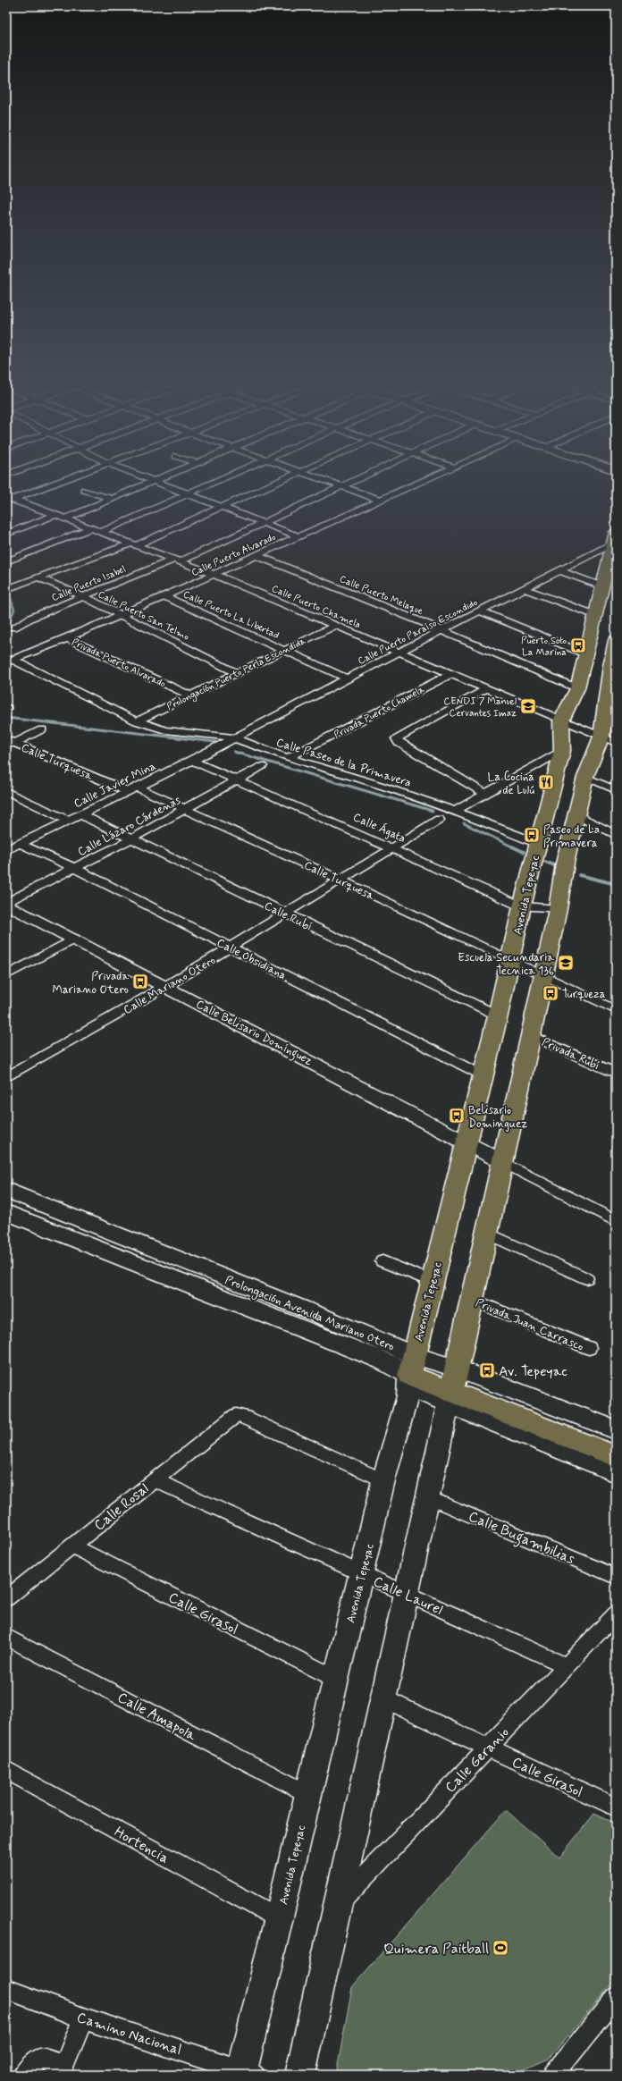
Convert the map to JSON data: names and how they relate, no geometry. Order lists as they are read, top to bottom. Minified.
{"streets":{"main road":["Avenida Tepeyac","Prolongación Avenida Mariano Otero"],"street":["Calle Puerto Alvarado","Calle Puerto Isabel","Calle Puerto Melaque","Calle Puerto Chamela","Calle Puerto La Libertad","Calle Puerto San Telmo","Calle Puerto Paraíso Escondido","Privada Puerto Alvarado","Prolongación Puerto Perla Escondida","Privada Puerto Chamela","Calle Turquesa","Calle Paseo de la Primavera","Calle Javier Mina","Calle Lázaro Cárdenas","Calle Ágata","Calle Rubí","Calle Obsidiana","Calle Mariano Otero","Calle Belisario Domínguez","Privada Rubí","Privada Juan Carrasco","Calle Rosal","Calle Bugambilias","Calle Laurel","Calle Girasol","Calle Amapola","Calle Geranio","Hortencia","Camino Nacional"]},"crossings":[["Calle Puerto Alvarado","Calle Puerto Melaque"],["Calle Puerto Alvarado","Calle Puerto Chamela"],["Calle Puerto Alvarado","Calle Puerto La Libertad"],["Calle Puerto Alvarado","Calle Puerto San Telmo"],["Calle Puerto Alvarado","Privada Puerto Alvarado"],["Calle Puerto Alvarado","Calle Paseo de la Primavera"],["Calle Puerto Isabel","Calle Puerto Chamela"],["Calle Puerto Isabel","Calle Puerto San Telmo"],["Calle Puerto Melaque","Calle Puerto Paraíso Escondido"],["Calle Puerto Melaque","Avenida Tepeyac"],["Calle Puerto Chamela","Calle Puerto Paraíso Escondido"],["Calle Puerto Chamela","Prolongación Puerto Perla Escondida"],["Calle Puerto Chamela","Privada Puerto Chamela"],["Calle Puerto Chamela","Avenida Tepeyac"],["Calle Puerto La Libertad","Calle Puerto Paraíso Escondido"],["Calle Puerto La Libertad","Prolongación Puerto Perla Escondida"],["Calle Puerto San Telmo","Prolongación Puerto Perla Escondida"],["Calle Puerto Paraíso Escondido","Calle Paseo de la Primavera"],["Calle Puerto Paraíso Escondido","Calle Javier Mina"],["Calle Puerto Paraíso Escondido","Avenida Tepeyac"],["Privada Puerto Alvarado","Prolongación Puerto Perla Escondida"],["Prolongación Puerto Perla Escondida","Calle Paseo de la Primavera"],["Privada Puerto Chamela","Calle Paseo de la Primavera"],["Calle Turquesa","Calle Javier Mina"],["Calle Turquesa","Calle Lázaro Cárdenas"],["Calle Turquesa","Avenida Tepeyac"],["Calle Turquesa","Calle Mariano Otero"],["Calle Paseo de la Primavera","Calle Javier Mina"],["Calle Paseo de la Primavera","Avenida Tepeyac"],["Calle Javier Mina","Calle Ágata"],["Calle Javier Mina","Calle Rubí"],["Calle Javier Mina","Calle Obsidiana"],["Calle Lázaro Cárdenas","Calle Ágata"],["Calle Lázaro Cárdenas","Calle Rubí"],["Calle Lázaro Cárdenas","Calle Obsidiana"],["Calle Lázaro Cárdenas","Calle Belisario Domínguez"],["Calle Ágata","Avenida Tepeyac"],["Calle Ágata","Calle Mariano Otero"],["Avenida Tepeyac","Calle Rubí"],["Avenida Tepeyac","Calle Obsidiana"],["Avenida Tepeyac","Calle Belisario Domínguez"],["Avenida Tepeyac","Prolongación Avenida Mariano Otero"],["Avenida Tepeyac","Calle Rosal"],["Avenida Tepeyac","Calle Laurel"],["Avenida Tepeyac","Calle Girasol"],["Avenida Tepeyac","Calle Amapola"],["Avenida Tepeyac","Hortencia"],["Avenida Tepeyac","Camino Nacional"],["Calle Rubí","Calle Mariano Otero"],["Calle Obsidiana","Calle Mariano Otero"],["Calle Mariano Otero","Calle Belisario Domínguez"],["Calle Rosal","Calle Laurel"],["Calle Rosal","Calle Girasol"],["Calle Laurel","Calle Geranio"],["Calle Girasol","Calle Geranio"]],"places":{"bus stop":["Puerto Soto La Marina","Paseo de La Primavera","Privada Mariano Otero","Turqueza","Belisario Dominguez","Av. Tepeyac"],"school or university":["CENDI 7 Manuel Cervantes Imaz","Escuela Secundaria Tecnica 136"],"restaurant":["La Cocina de Lulú"],"sports":["Quimera Paitball"]}}
